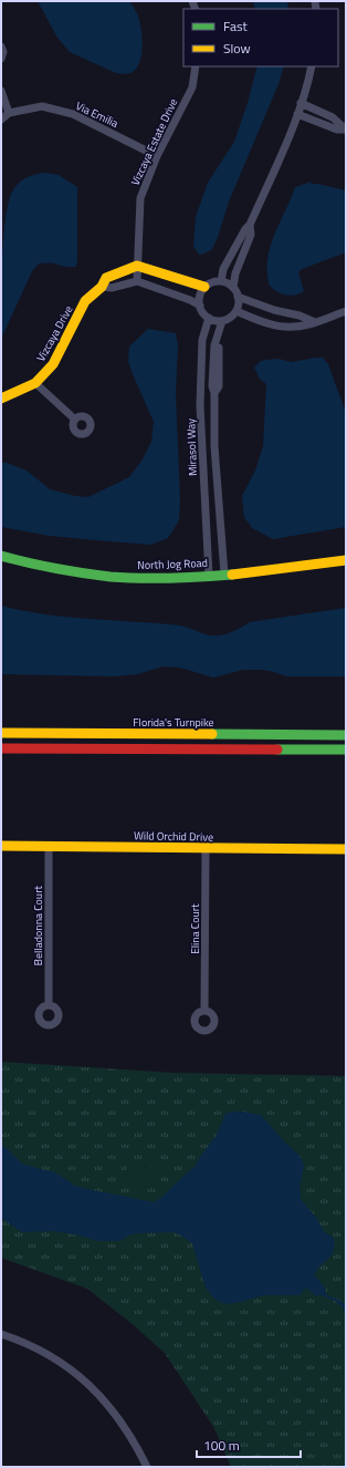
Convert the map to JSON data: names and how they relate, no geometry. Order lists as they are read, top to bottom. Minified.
{"streets":{"main road":["Vizcaya Drive","North Jog Road","Florida's Turnpike","Wild Orchid Drive"],"street":["Via Emilia","Vizcaya Estate Drive","Mirasol Way","Belladonna Court","Elina Court"]},"crossings":[["Via Emilia","Vizcaya Estate Drive"],["Vizcaya Estate Drive","Vizcaya Drive"],["Mirasol Way","North Jog Road"],["Wild Orchid Drive","Belladonna Court"],["Wild Orchid Drive","Elina Court"]],"legend":["Fast","Slow"],"scale_bar":"100 m"}
